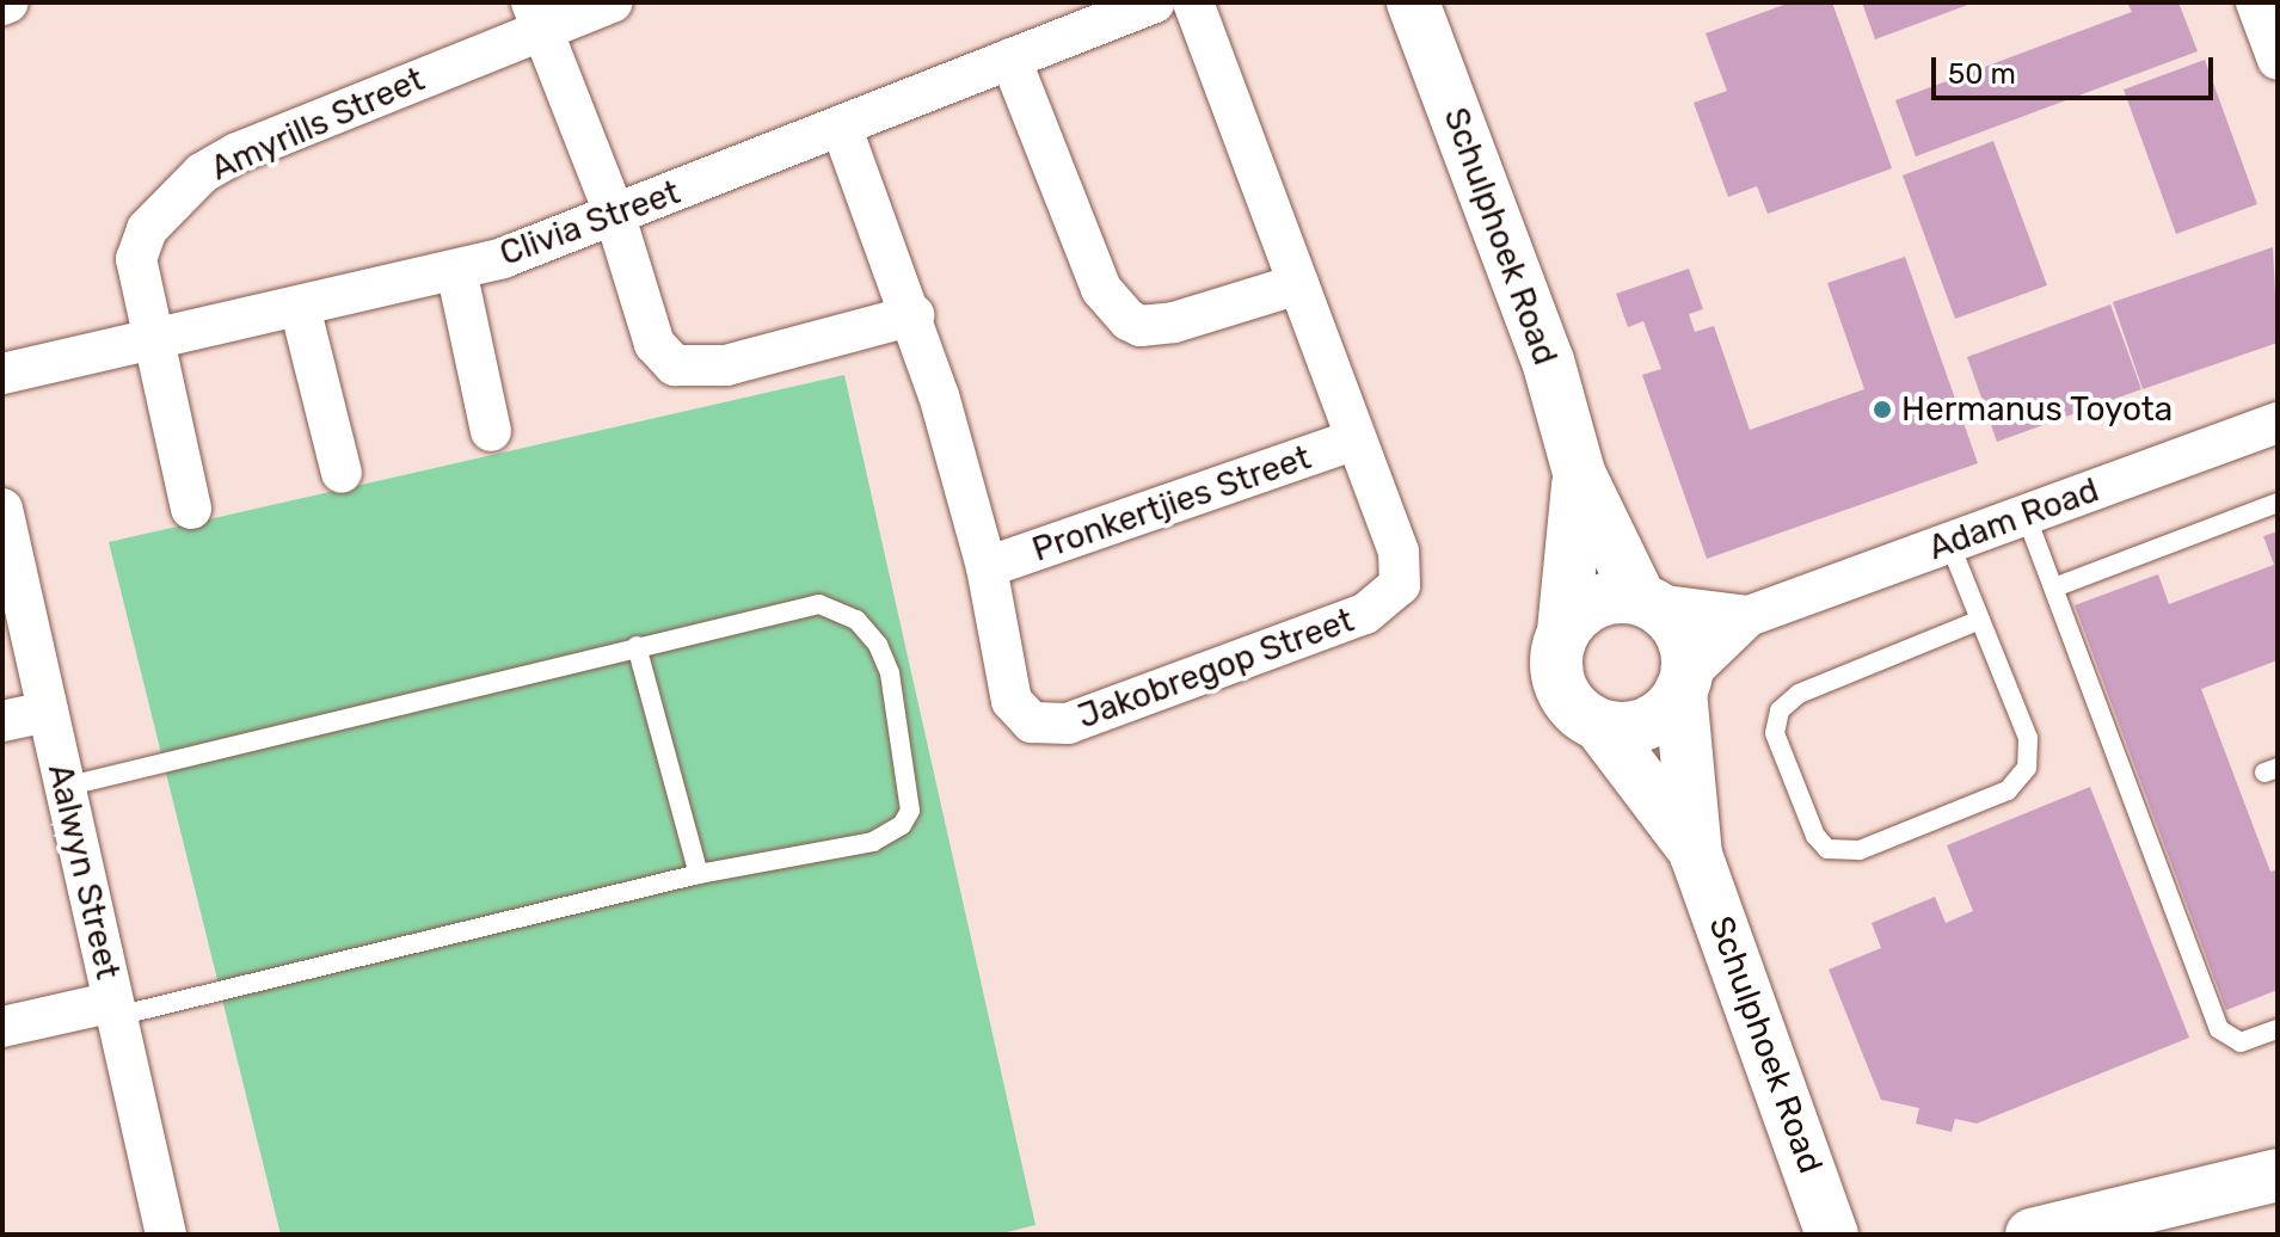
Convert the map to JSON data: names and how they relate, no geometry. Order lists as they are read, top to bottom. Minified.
{"streets":{"street":["Amyrills Street","Clivia Street","Schulphoek Road","Pronkertjies Street","Adam Road","Jakobregop Street","Aalwyn Street"]},"crossings":[["Amyrills Street","Clivia Street"],["Clivia Street","Jakobregop Street"],["Schulphoek Road","Adam Road"],["Pronkertjies Street","Jakobregop Street"]],"places":["Hermanus Toyota"],"scale_bar":"50 m"}
